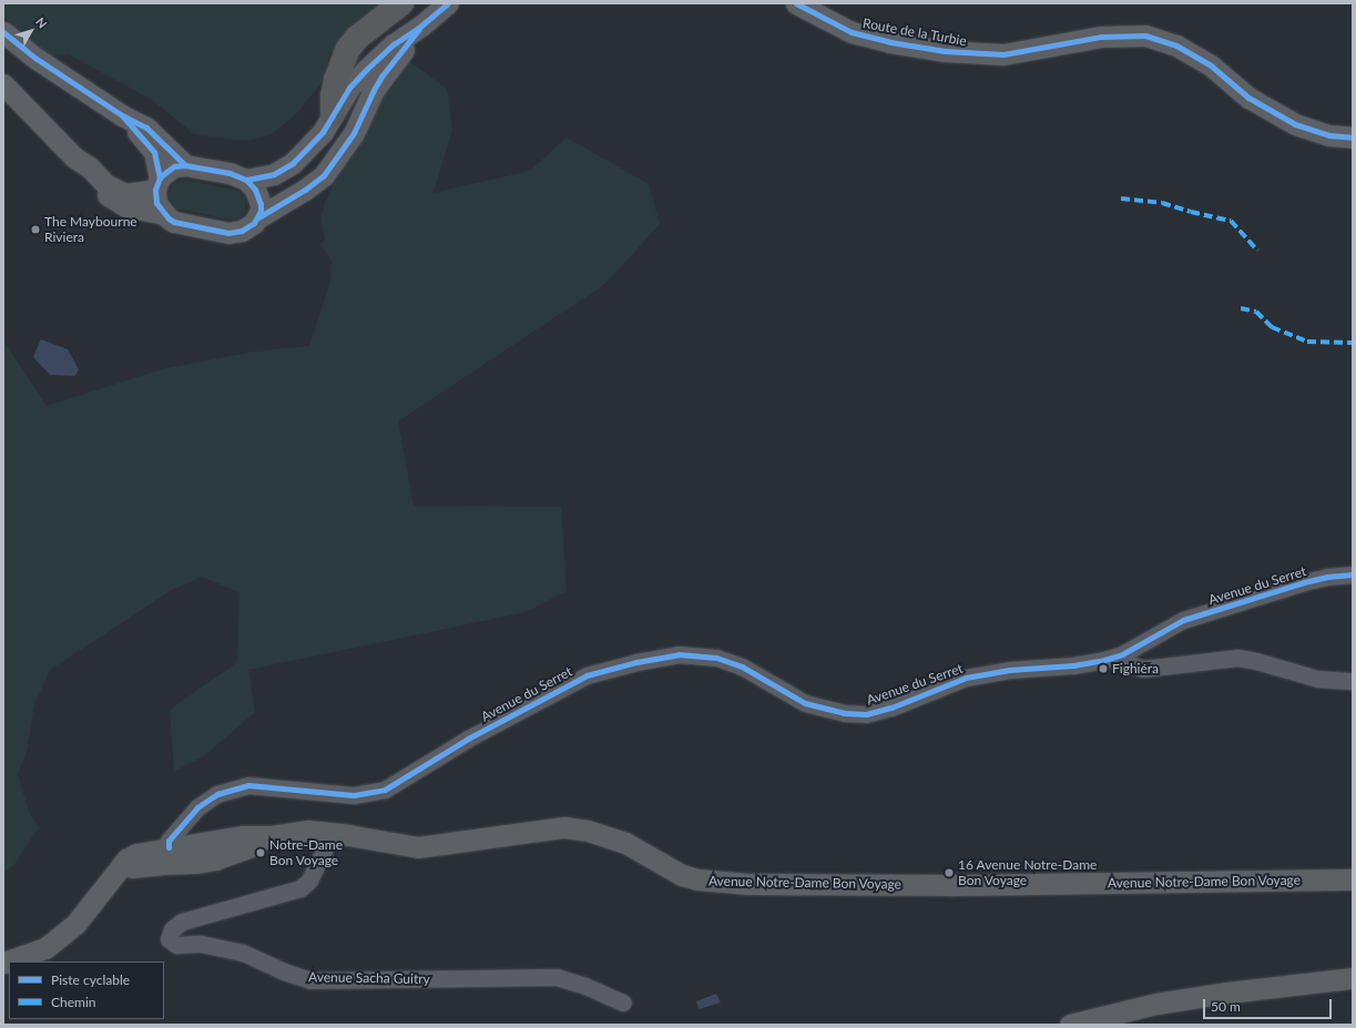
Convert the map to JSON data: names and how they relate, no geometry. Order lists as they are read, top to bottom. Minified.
{"streets":{"main road":["Route de la Turbie","Avenue Notre-Dame Bon Voyage"],"street":["Avenue du Serret","Avenue Sacha Guitry"]},"crossings":[["Avenue du Serret","Avenue Notre-Dame Bon Voyage"],["Avenue Notre-Dame Bon Voyage","Avenue Sacha Guitry"]],"places":["The Maybourne Riviera","Fighiéra","Notre-Dame Bon Voyage","16 Avenue Notre-Dame Bon Voyage"],"legend":["Piste cyclable","Chemin"],"scale_bar":"50 m","north":"top right"}
